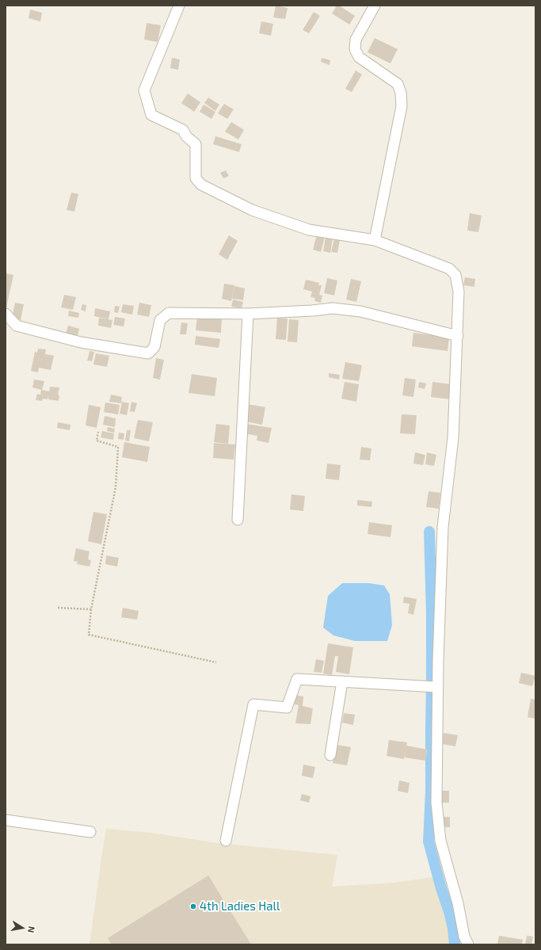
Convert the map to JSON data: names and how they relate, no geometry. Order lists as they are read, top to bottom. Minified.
{"places":["4th Ladies Hall"],"north":"right"}
